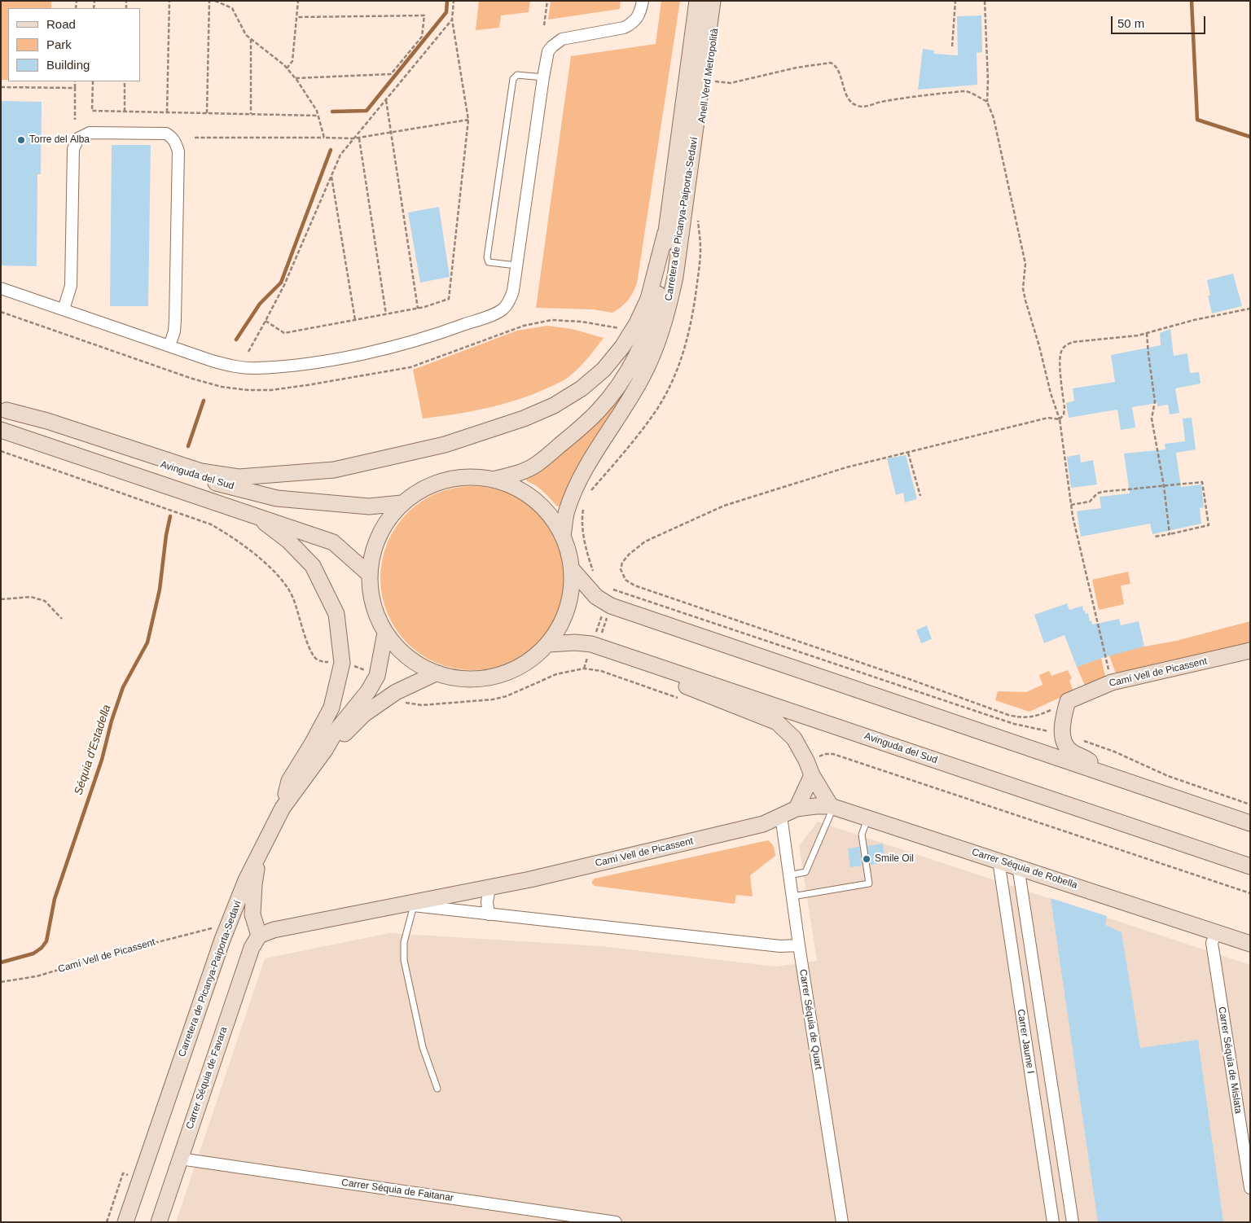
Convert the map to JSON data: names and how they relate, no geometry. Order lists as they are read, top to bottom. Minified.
{"streets":{"main road":["Carretera de Picanya-Paiporta-Sedaví","Avinguda del Sud","Camí Vell de Picassent","Carrer Séquia de Robella","Carrer Séquia de Favara"],"street":["Carrer Séquia de Quart","Carrer Jaume I","Carrer Séquia de Mislata","Carrer Séquia de Faitanar"],"path":["Anell Verd Metropolità"]},"crossings":[["Anell Verd Metropolità","Carretera de Picanya-Paiporta-Sedaví"],["Camí Vell de Picassent","Carrer Séquia de Robella"],["Camí Vell de Picassent","Carrer Séquia de Quart"],["Camí Vell de Picassent","Carrer Séquia de Favara"],["Carrer Séquia de Robella","Carrer Jaume I"],["Carrer Séquia de Robella","Carrer Séquia de Mislata"],["Carrer Séquia de Favara","Carrer Séquia de Faitanar"]],"water":["Séquia d'Estadella"],"places":["Torre del Alba","Smile Oil"],"legend":["Road","Park","Building"],"scale_bar":"50 m"}
